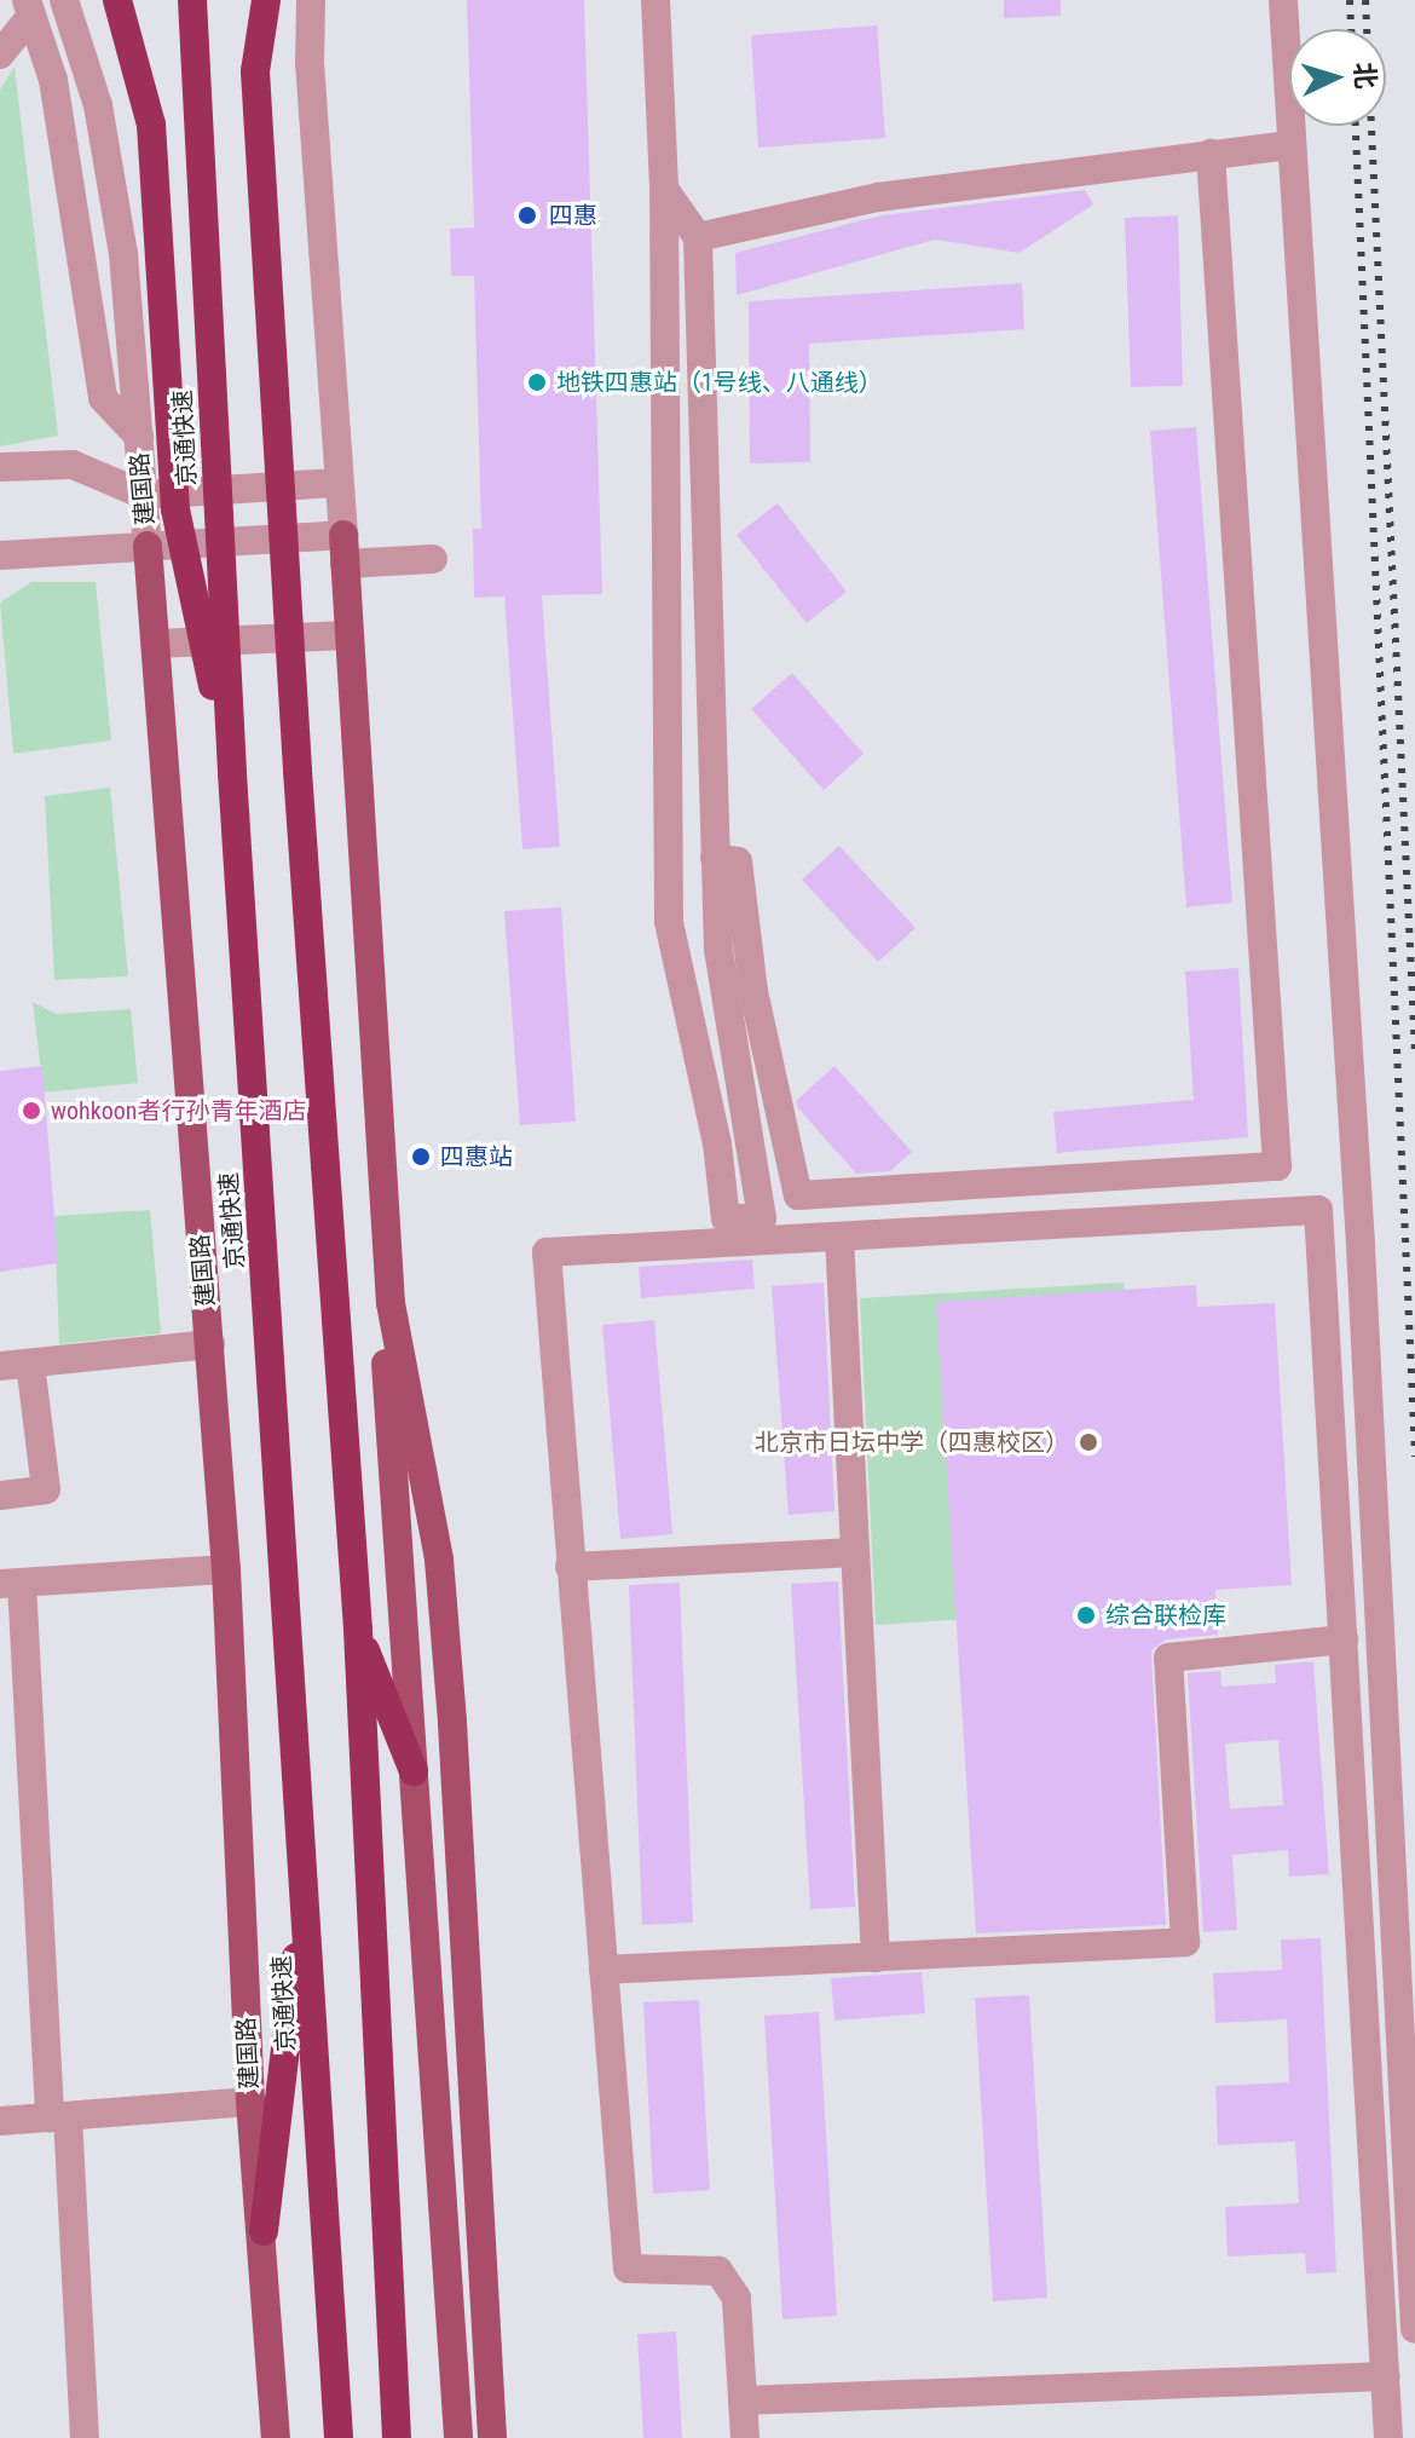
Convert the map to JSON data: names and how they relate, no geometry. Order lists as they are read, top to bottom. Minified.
{"streets":{"highway":["京通快速"],"main road":["建国路"]},"places":["四惠","地铁四惠站（1号线、八通线）","wohkoon者行孙青年酒店","四惠站","北京市日坛中学（四惠校区）","综合联检库"],"north":"right"}
